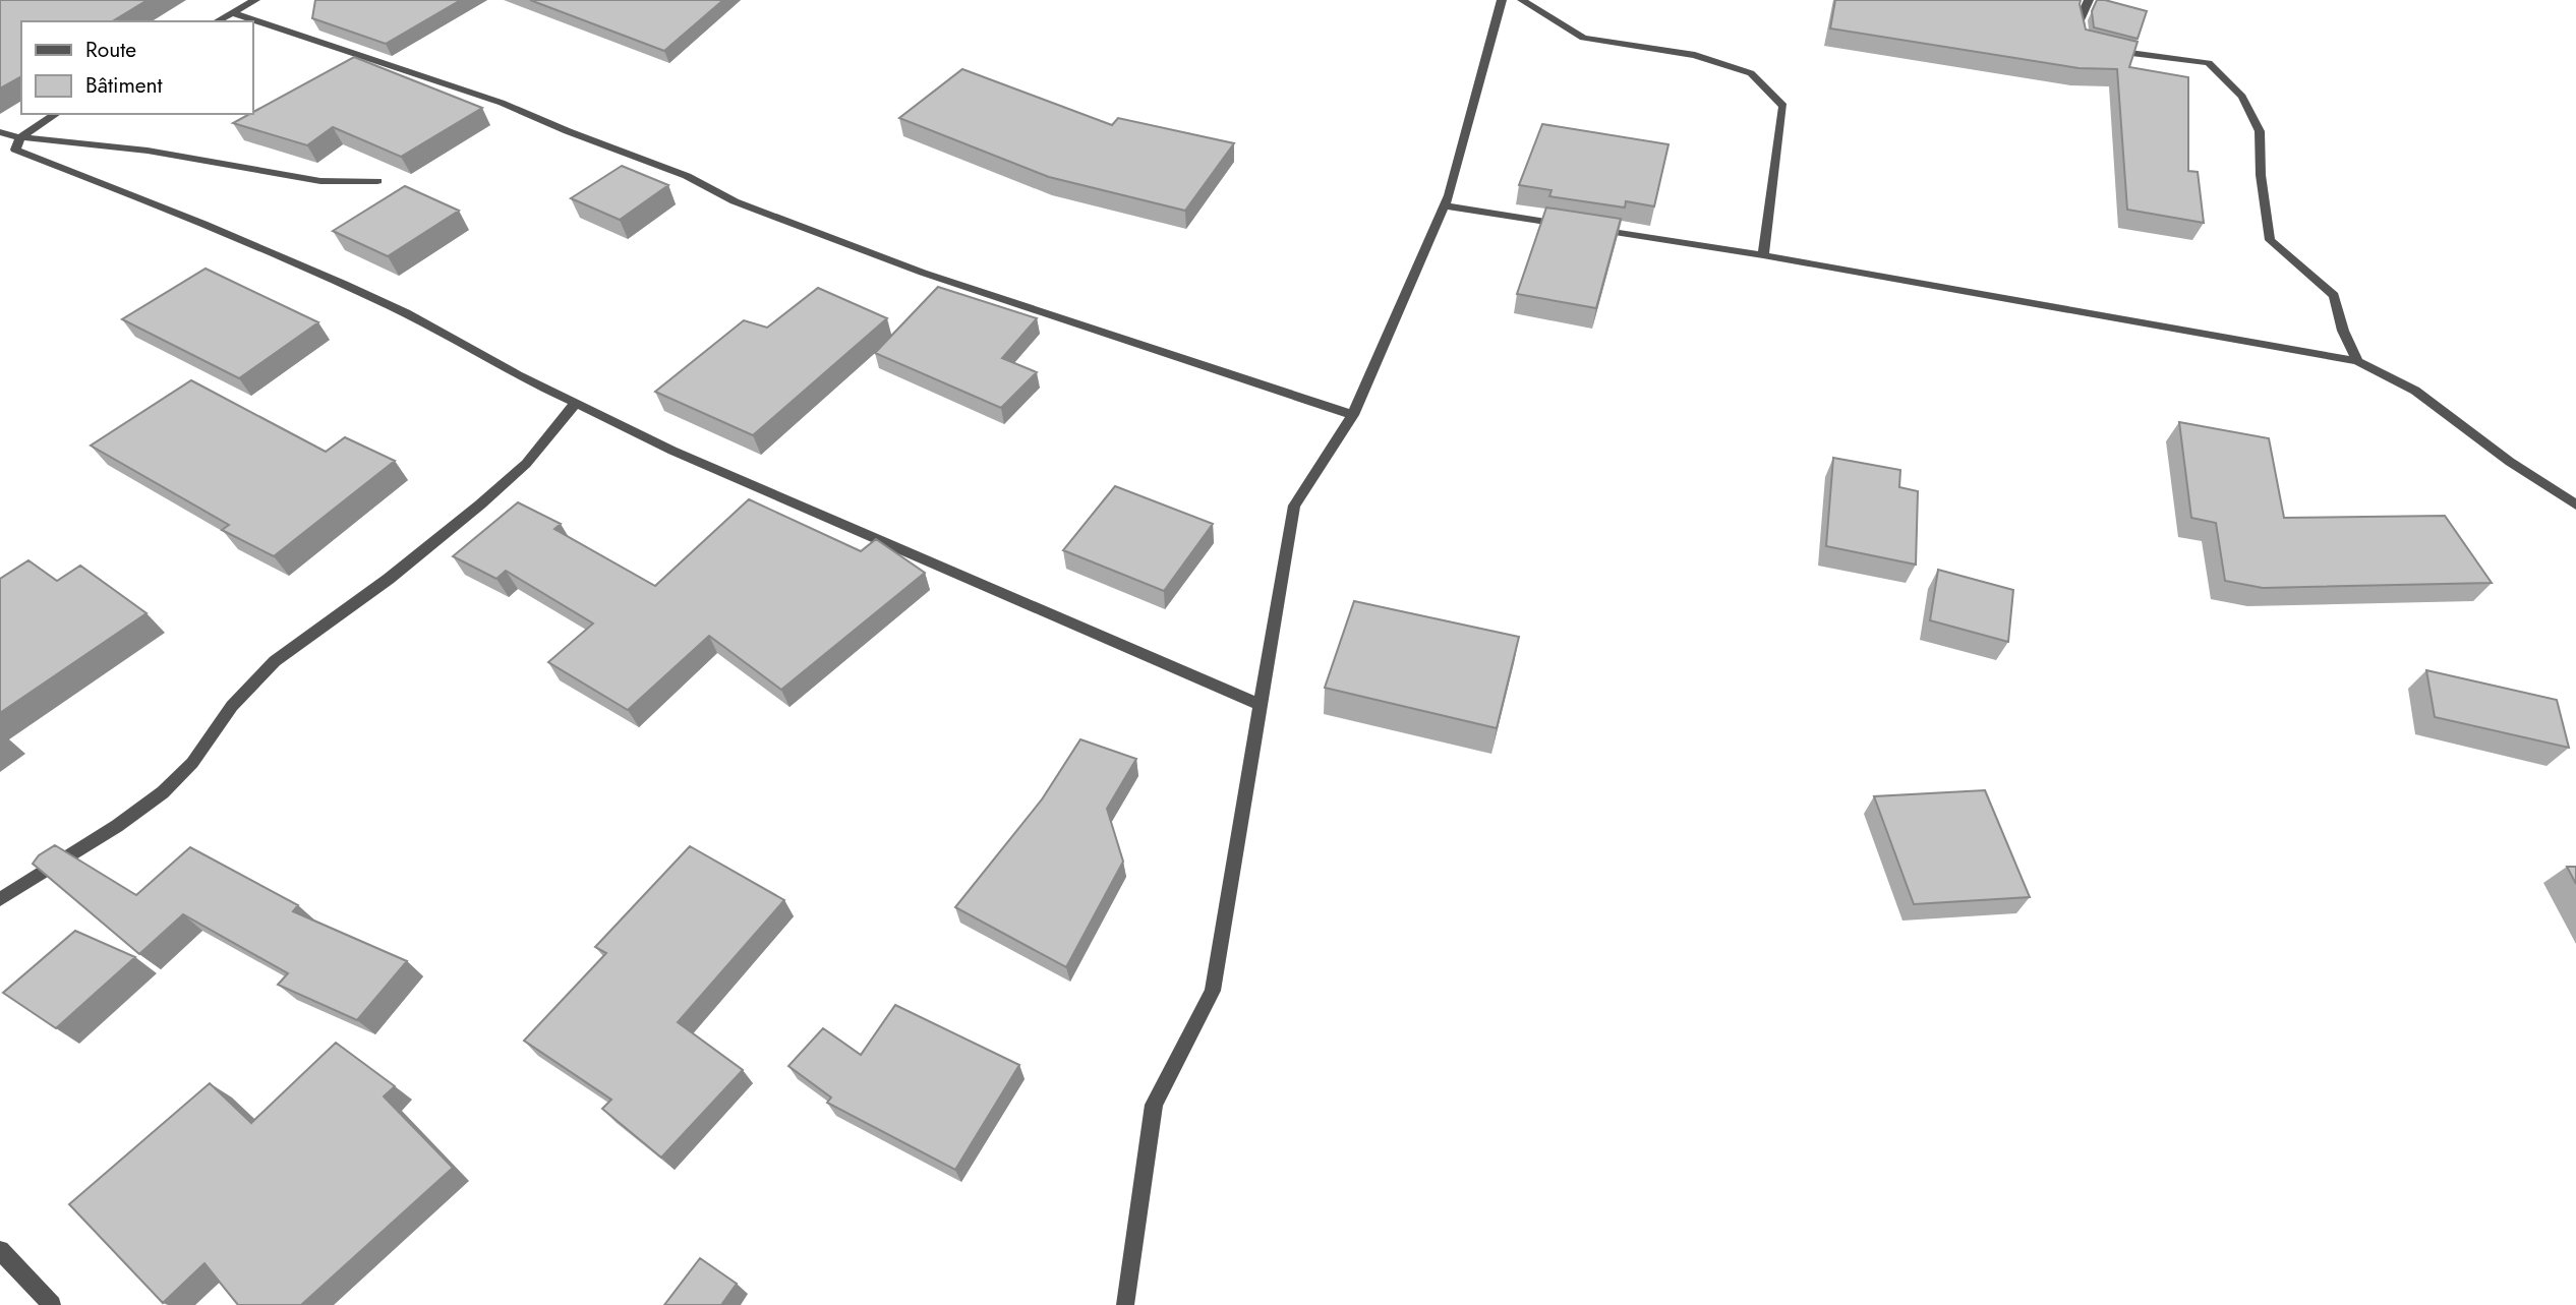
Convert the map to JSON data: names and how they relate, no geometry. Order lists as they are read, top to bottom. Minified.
{"legend":["Route","Bâtiment"]}
